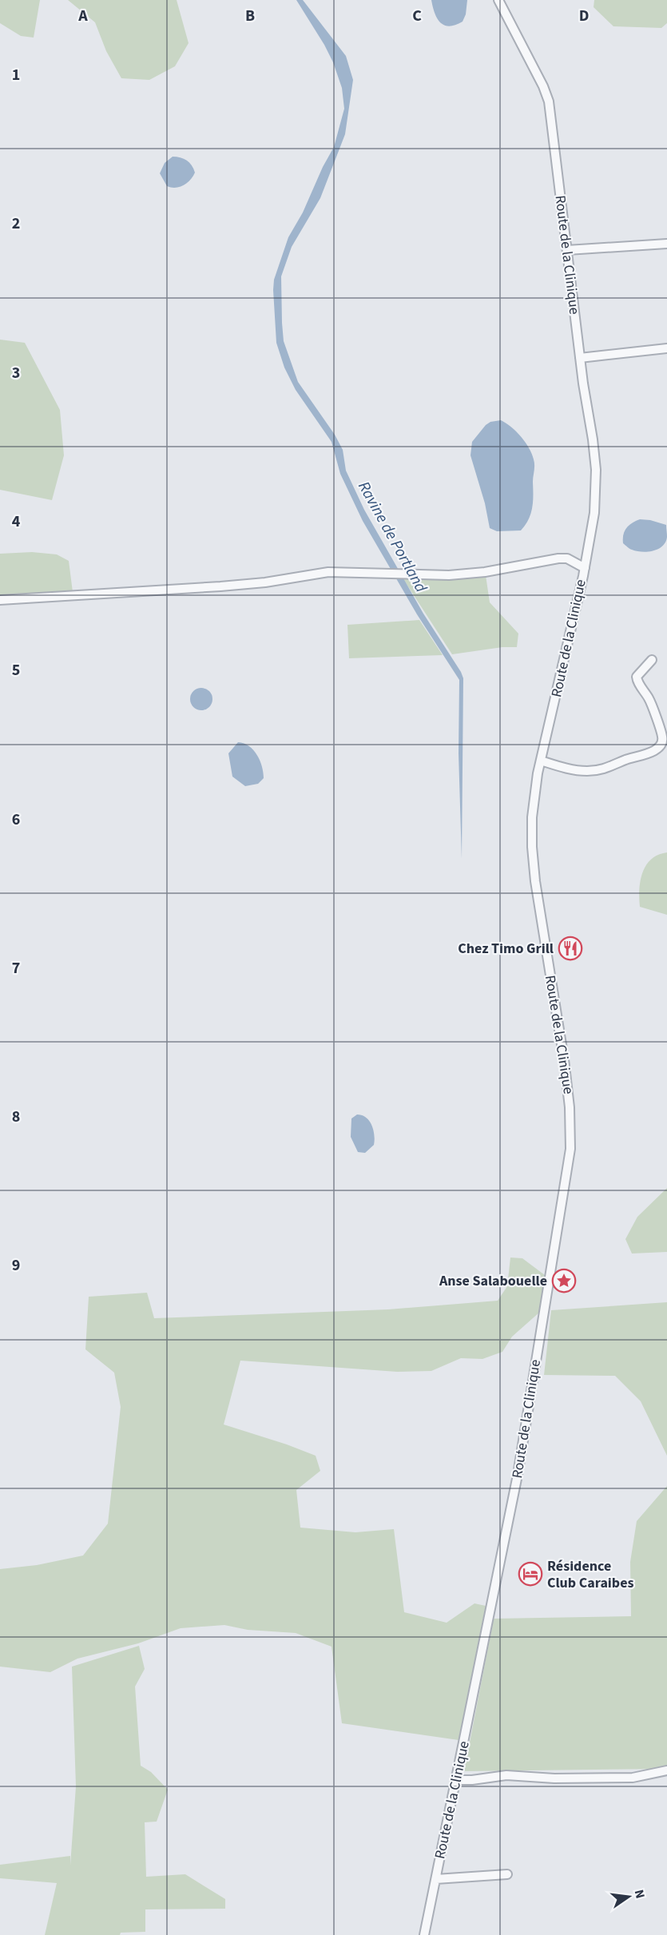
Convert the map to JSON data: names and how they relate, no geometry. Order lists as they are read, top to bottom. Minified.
{"streets":{"street":["Route de la Clinique"]},"water":["Ravine de Portland"],"places":{"restaurant":["Chez Timo Grill"],"place":["Anse Salabouelle"],"hotel":["Résidence Club Caraibes"]},"north":"right","grid":{"columns":["A","B","C","D"],"rows":["1","2","3","4","5","6","7","8","9"]}}
